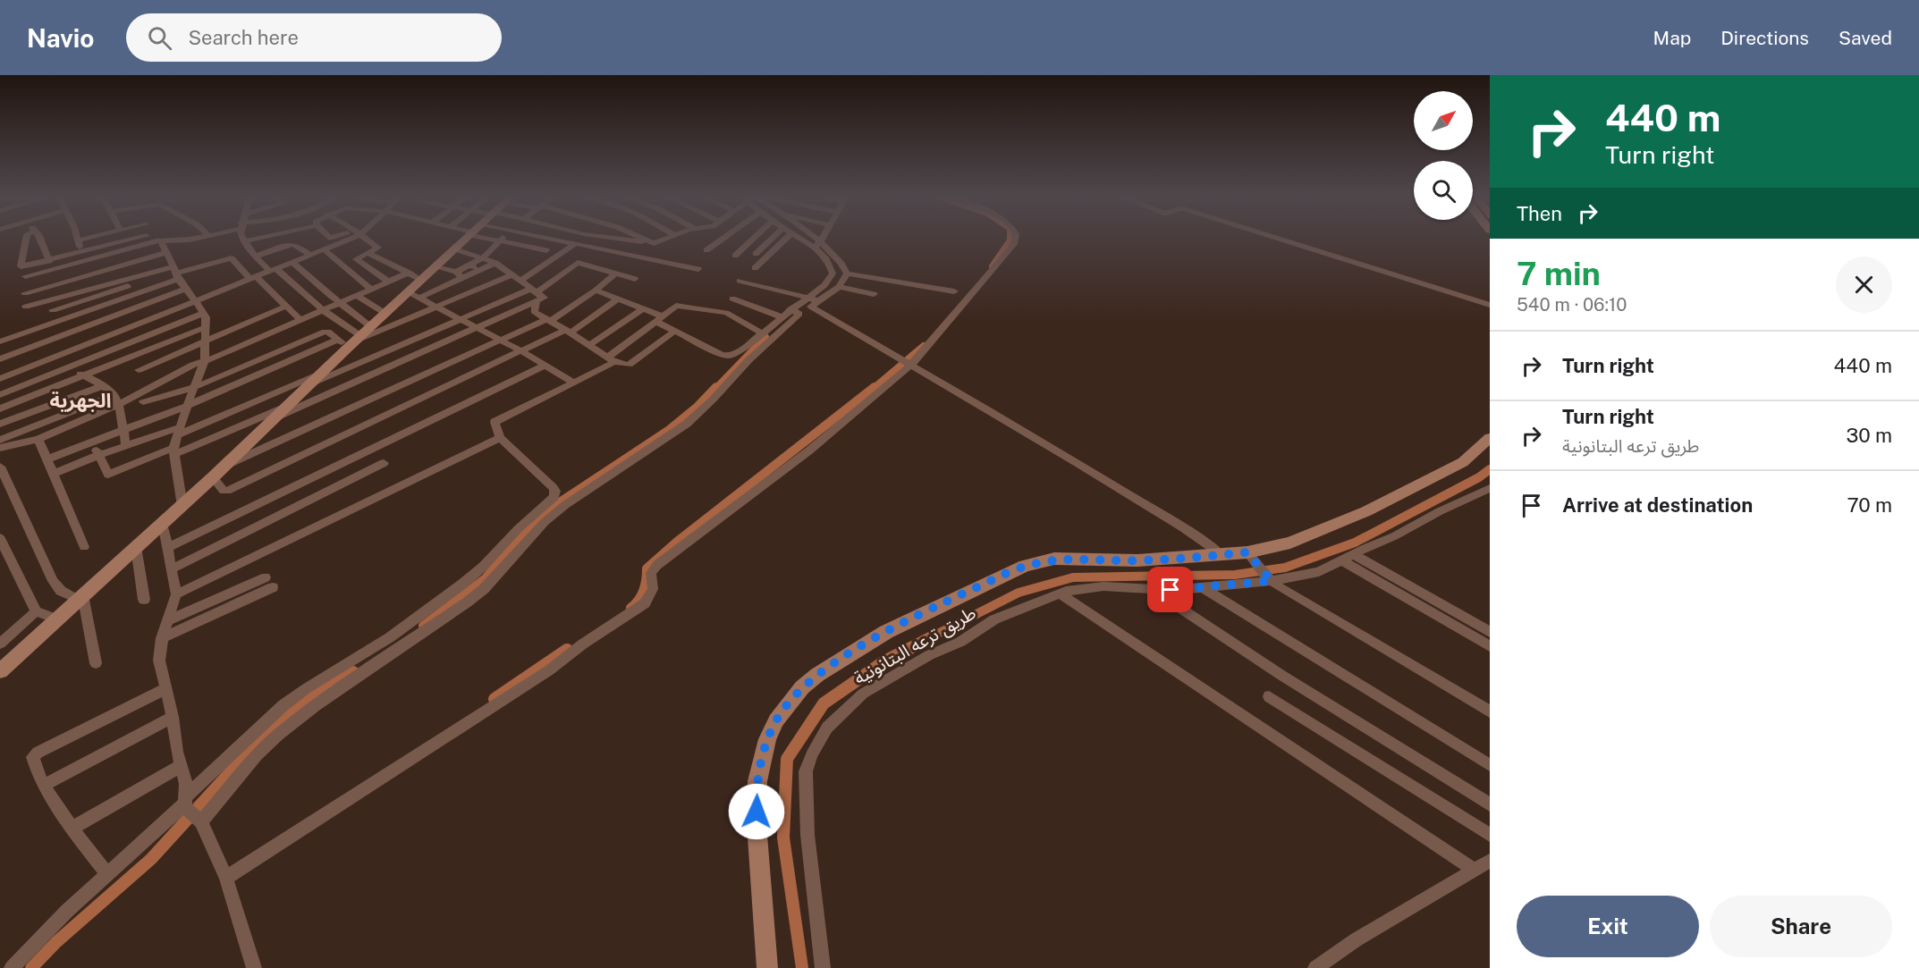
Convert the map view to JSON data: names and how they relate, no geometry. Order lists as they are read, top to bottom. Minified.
{"streets":{"street":["طريق ترعه البتانونية"]},"districts":["الجهرية"],"north":"top right","page":{"header":"Navio","search":"Search here","nav":["Map","Directions","Saved"],"turn":["440 m","Turn right"],"then":"Then","heading":["7 min","540 m · 06:10"],"list":[{"name":"Turn right","value":"440 m"},{"name":"Turn right","note":"طريق ترعه البتانونية","value":"30 m"},{"name":"Arrive at destination","value":"70 m"}],"buttons":["Exit","Share"]}}
